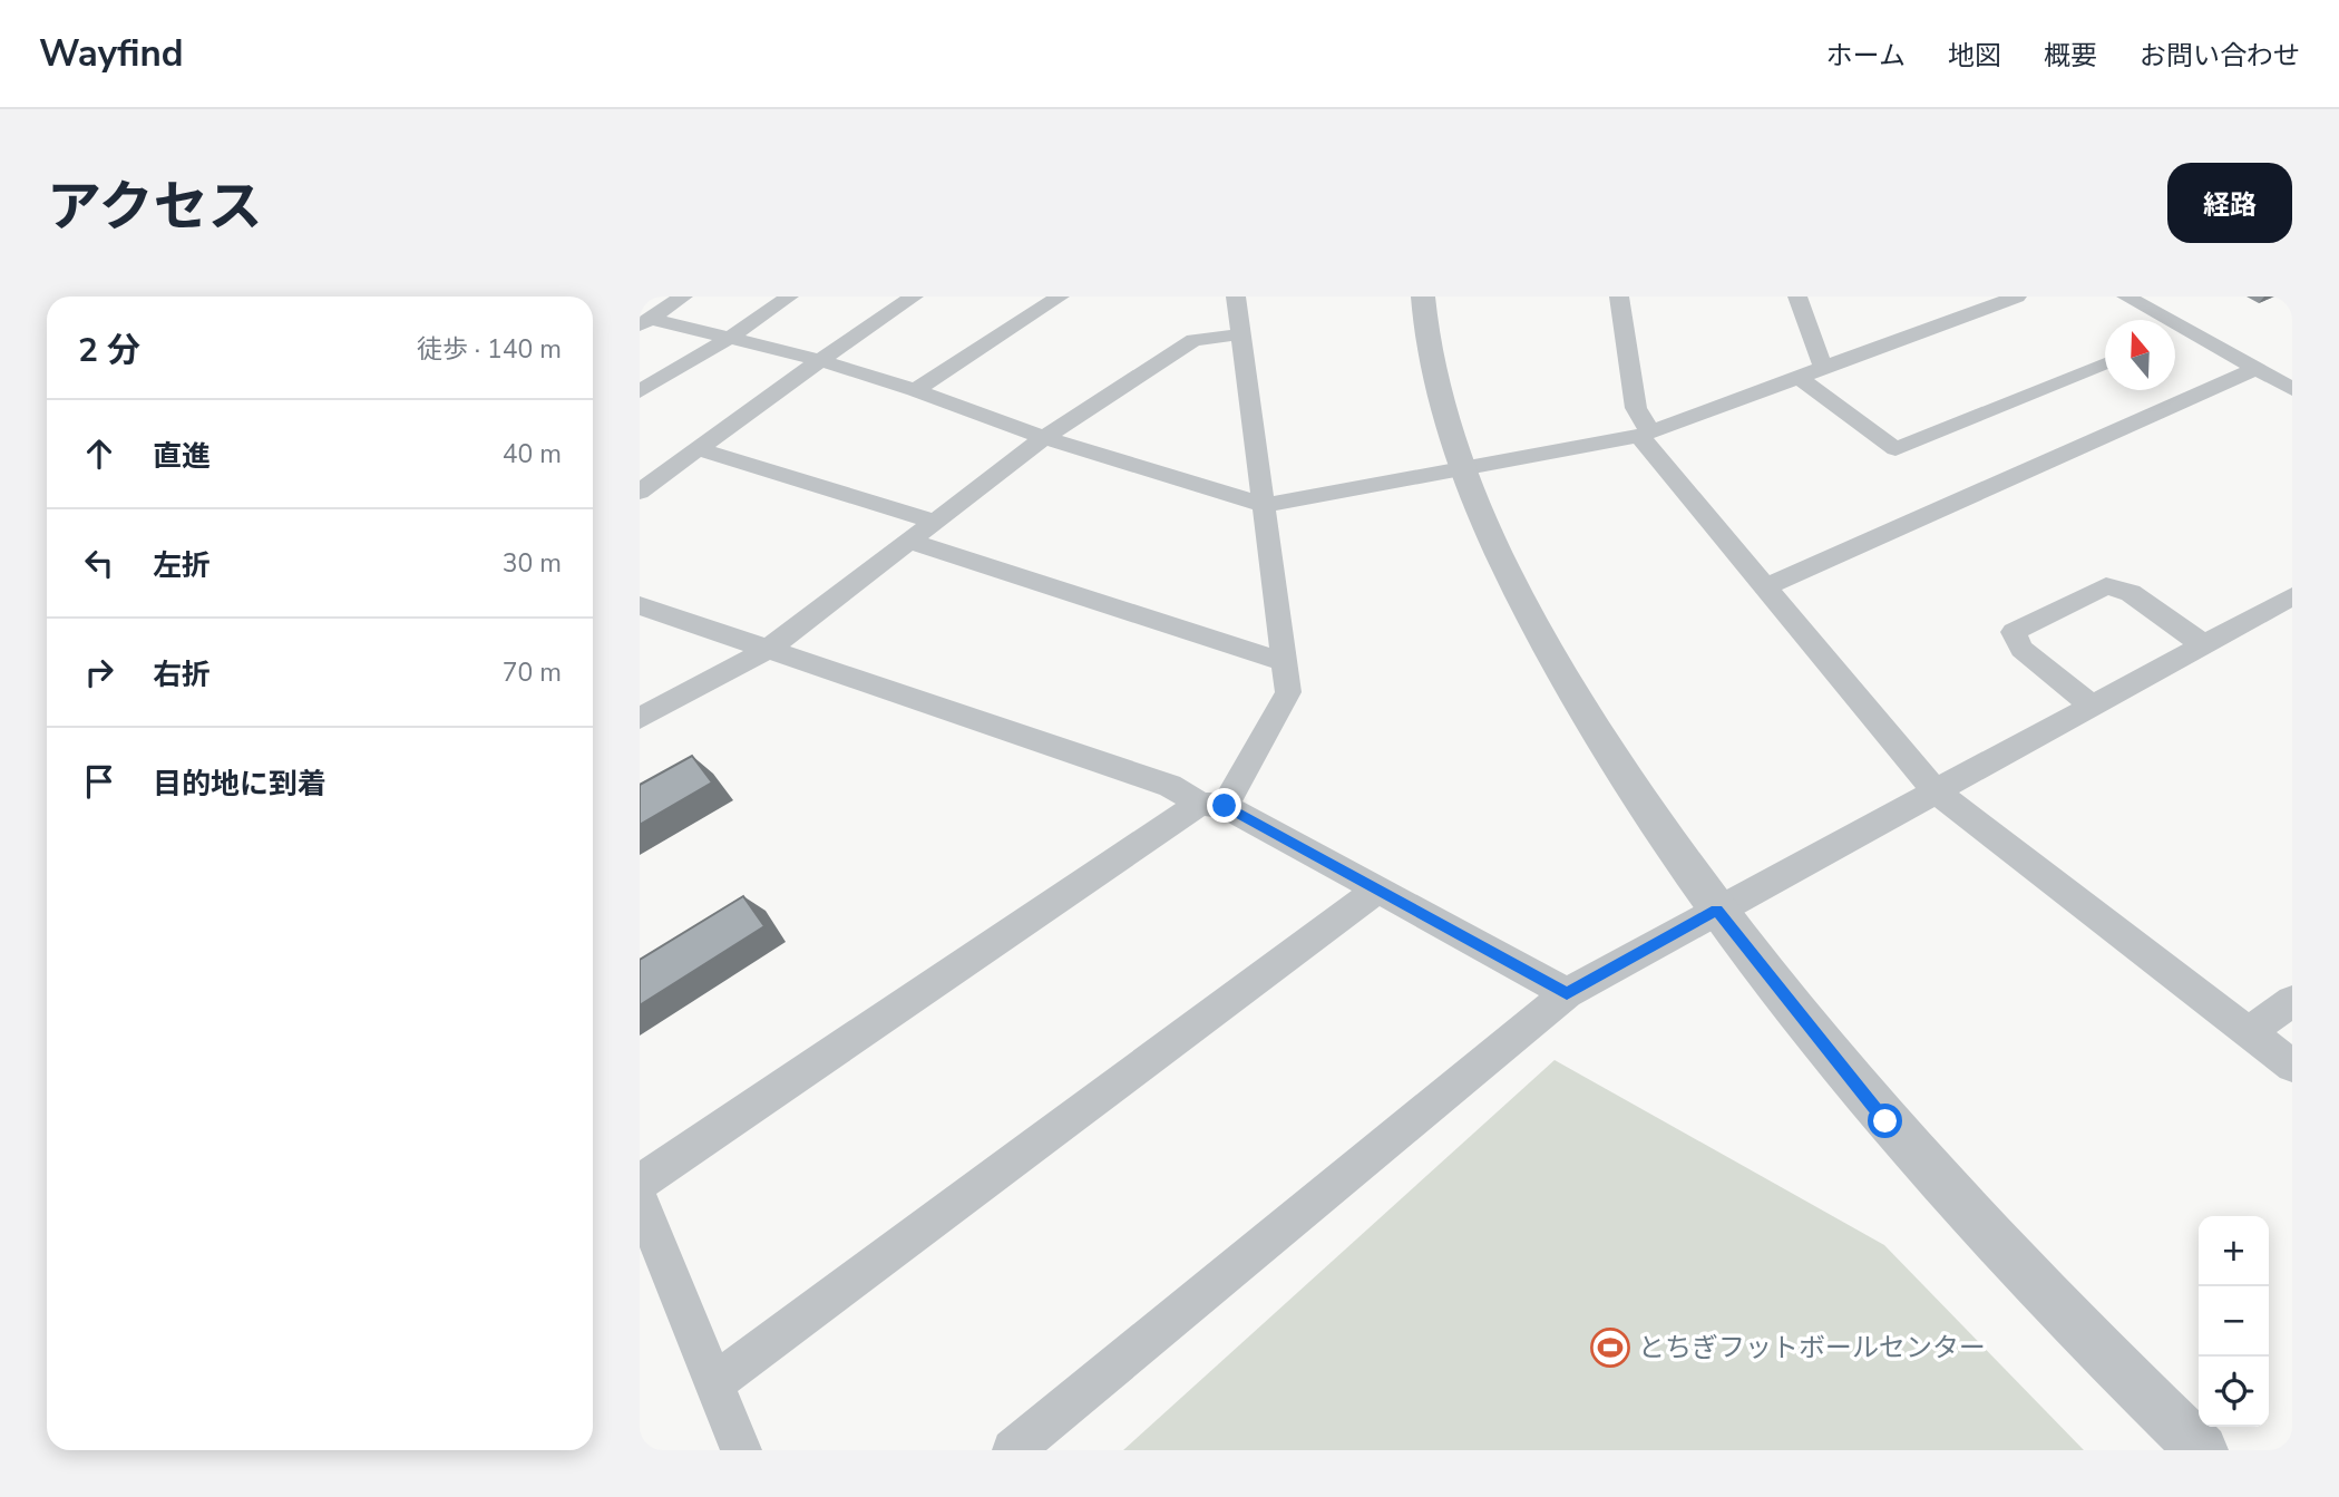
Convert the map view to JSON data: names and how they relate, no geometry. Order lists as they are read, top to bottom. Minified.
{"places":{"sports":["とちぎフットボールセンター"]},"north":"top","page":{"header":"Wayfind","nav":["ホーム","地図","概要","お問い合わせ"],"title":"アクセス","buttons":"経路","heading":["2 分","徒歩 · 140 m"],"list":[["直進","40 m"],["左折","30 m"],["右折","70 m"],"目的地に到着"],"map_buttons":["+","−"]}}
